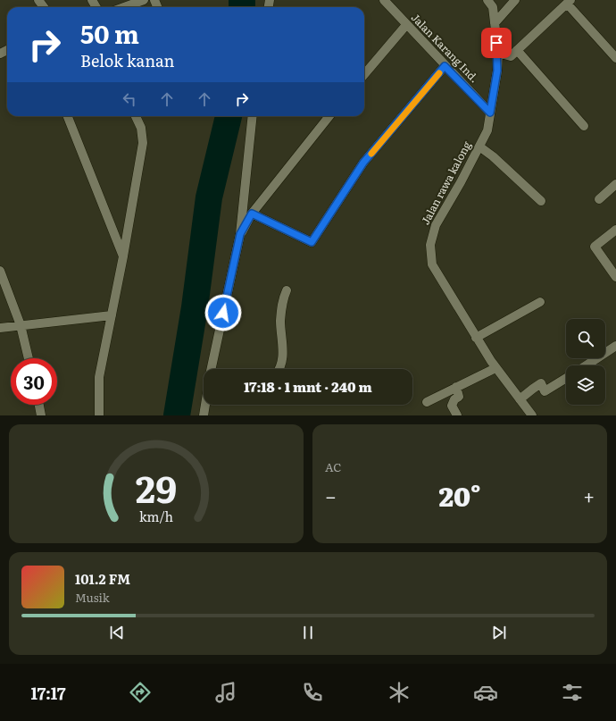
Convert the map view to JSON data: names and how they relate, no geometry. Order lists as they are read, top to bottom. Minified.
{"streets":{"street":["Jalan Karang Ind.","Jalan rawa kalong"]},"crossings":[["Jalan Karang Ind.","Jalan rawa kalong"]],"page":{"turn":["50 m","Belok kanan"],"limit":"30","trip":"17:18 · 1 mnt · 240 m","tile":"AC","heat":["−","20°","+"],"song":["101.2 FM","Musik"],"tabs":"17:17","gauge":["29","km/h"]}}
